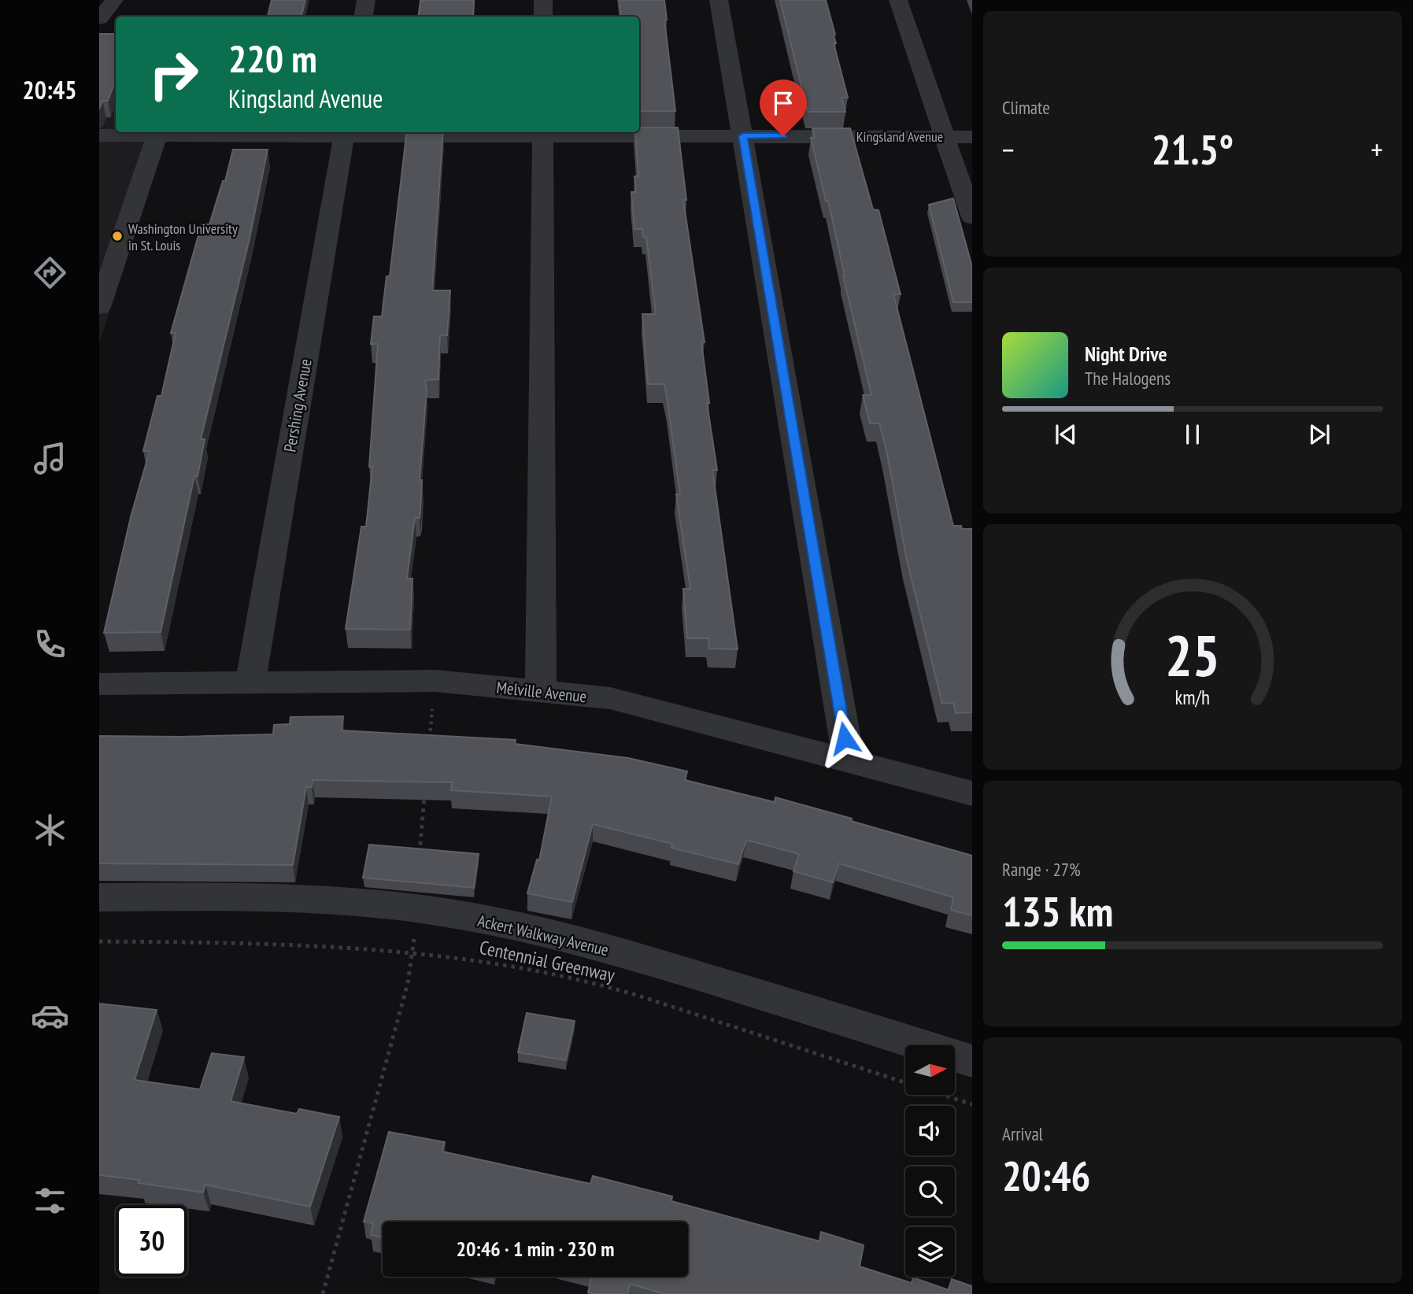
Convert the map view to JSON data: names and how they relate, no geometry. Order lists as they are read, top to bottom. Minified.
{"streets":{"street":["Kingsland Avenue","Pershing Avenue","Melville Avenue","Ackert Walkway Avenue"],"path":["Centennial Greenway"]},"crossings":[["Kingsland Avenue","Pershing Avenue"],["Pershing Avenue","Melville Avenue"]],"places":["Washington University in St. Louis"],"north":"right","page":{"tabs":"20:45","tile":["Climate",["Range · 27%","135 km"],["Arrival","20:46"]],"turn":["220 m","Kingsland Avenue"],"heat":["−","21.5°","+"],"song":["Night Drive","The Halogens"],"limit":"30","trip":"20:46 · 1 min · 230 m","gauge":["25","km/h"]}}
